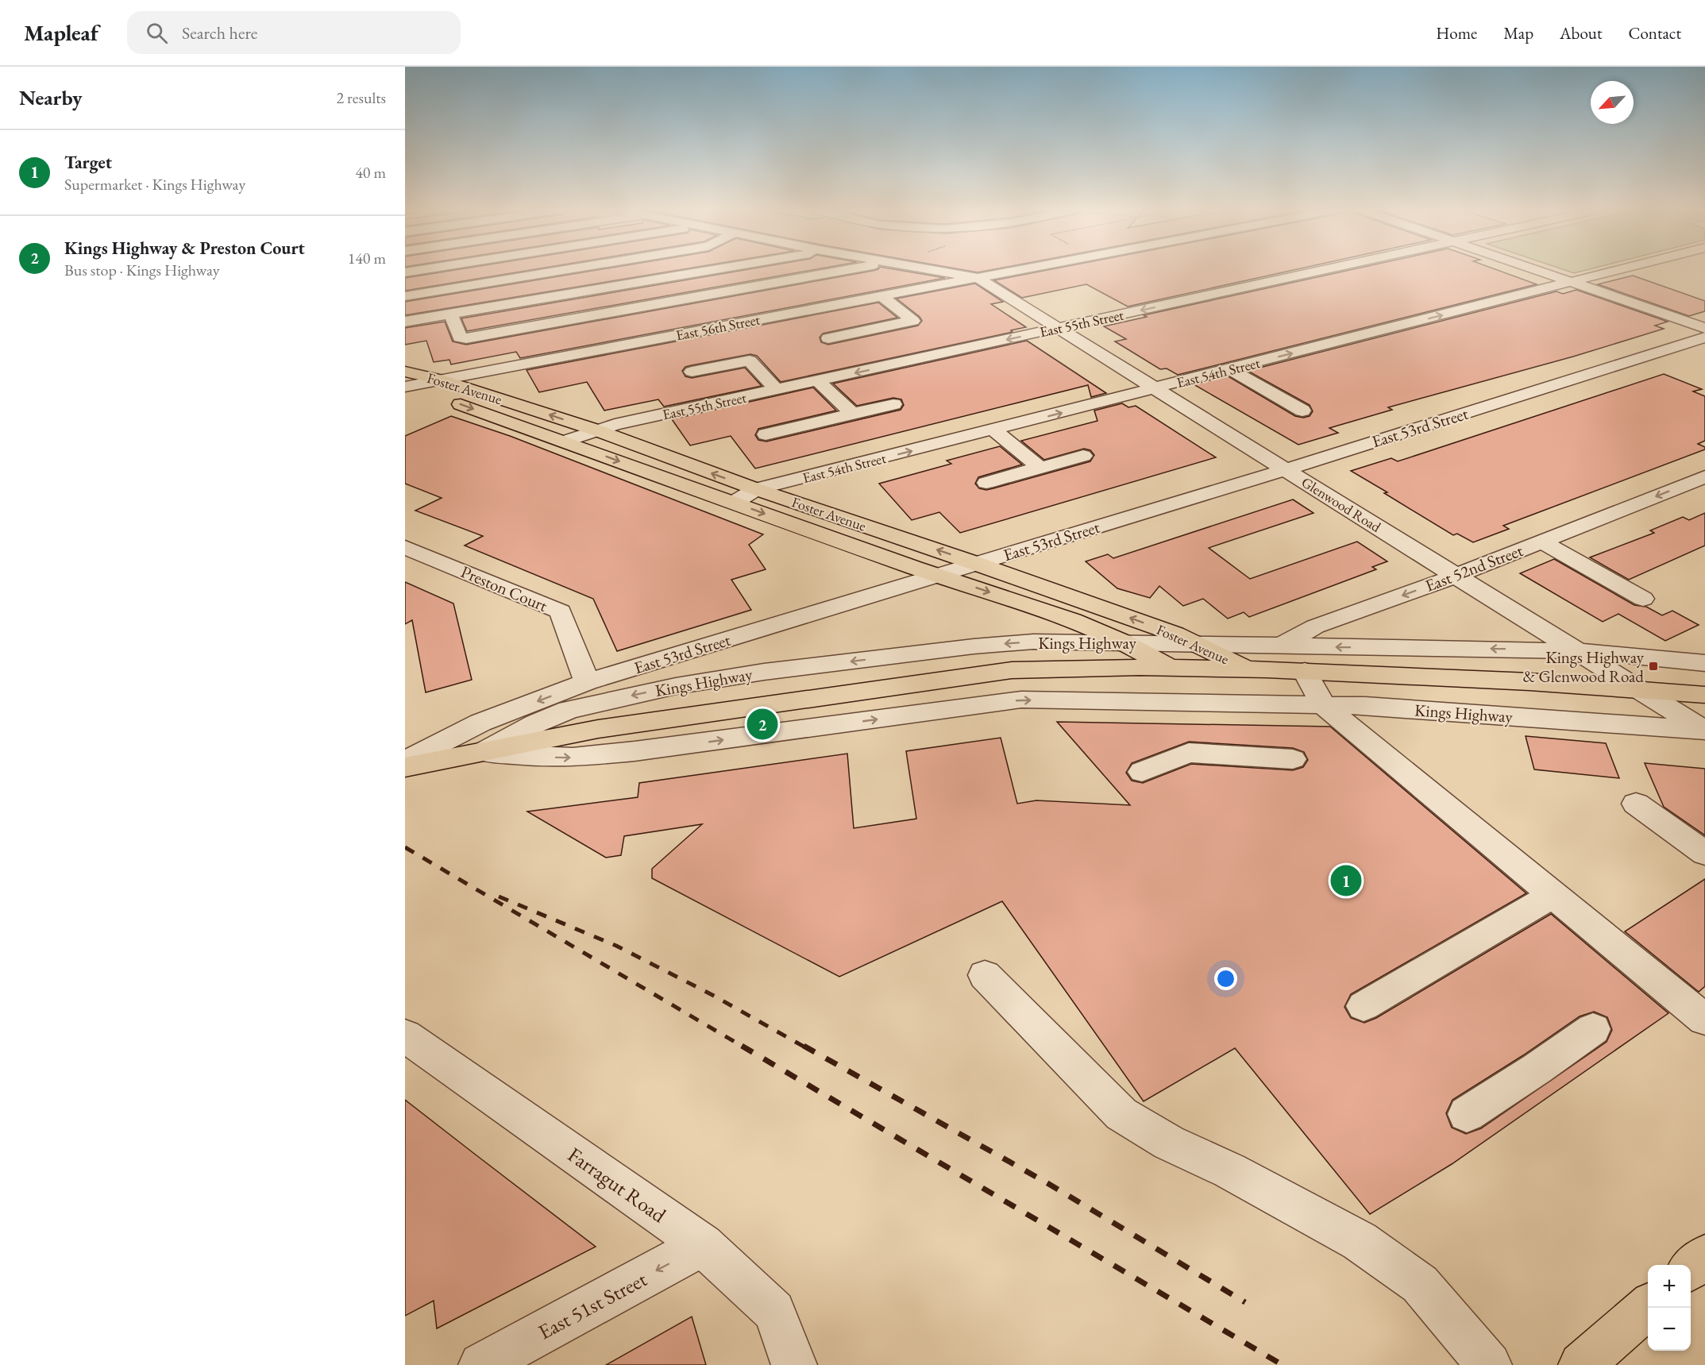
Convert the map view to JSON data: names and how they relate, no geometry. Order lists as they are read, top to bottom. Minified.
{"streets":{"main road":["Foster Avenue","Kings Highway"],"street":["East 55th Street","East 56th Street","East 54th Street","East 53rd Street","Glenwood Road","East 52nd Street","Preston Court","Farragut Road","East 51st Street"]},"crossings":[["East 55th Street","Foster Avenue"],["East 55th Street","Glenwood Road"],["East 56th Street","Foster Avenue"],["East 56th Street","Glenwood Road"],["East 54th Street","Foster Avenue"],["East 54th Street","Glenwood Road"],["Foster Avenue","East 53rd Street"],["Foster Avenue","East 52nd Street"],["Foster Avenue","Kings Highway"],["East 53rd Street","Glenwood Road"],["East 53rd Street","Preston Court"],["Glenwood Road","East 52nd Street"],["Glenwood Road","Kings Highway"],["East 52nd Street","Kings Highway"],["Farragut Road","East 51st Street"]],"one_way":["East 52nd Street","East 51st Street"],"places":{"transit":["Kings Highway & Glenwood Road"]},"north":"bottom left","page":{"header":"Mapleaf","search":"Search here","nav":["Home","Map","About","Contact"],"heading":["Nearby","2 results"],"list":[{"mark":"1","name":"Target","note":"Supermarket · Kings Highway","value":"40 m"},{"mark":"2","name":"Kings Highway & Preston Court","note":"Bus stop · Kings Highway","value":"140 m"}],"pins":["2","1"],"map_buttons":["+","−"]}}
